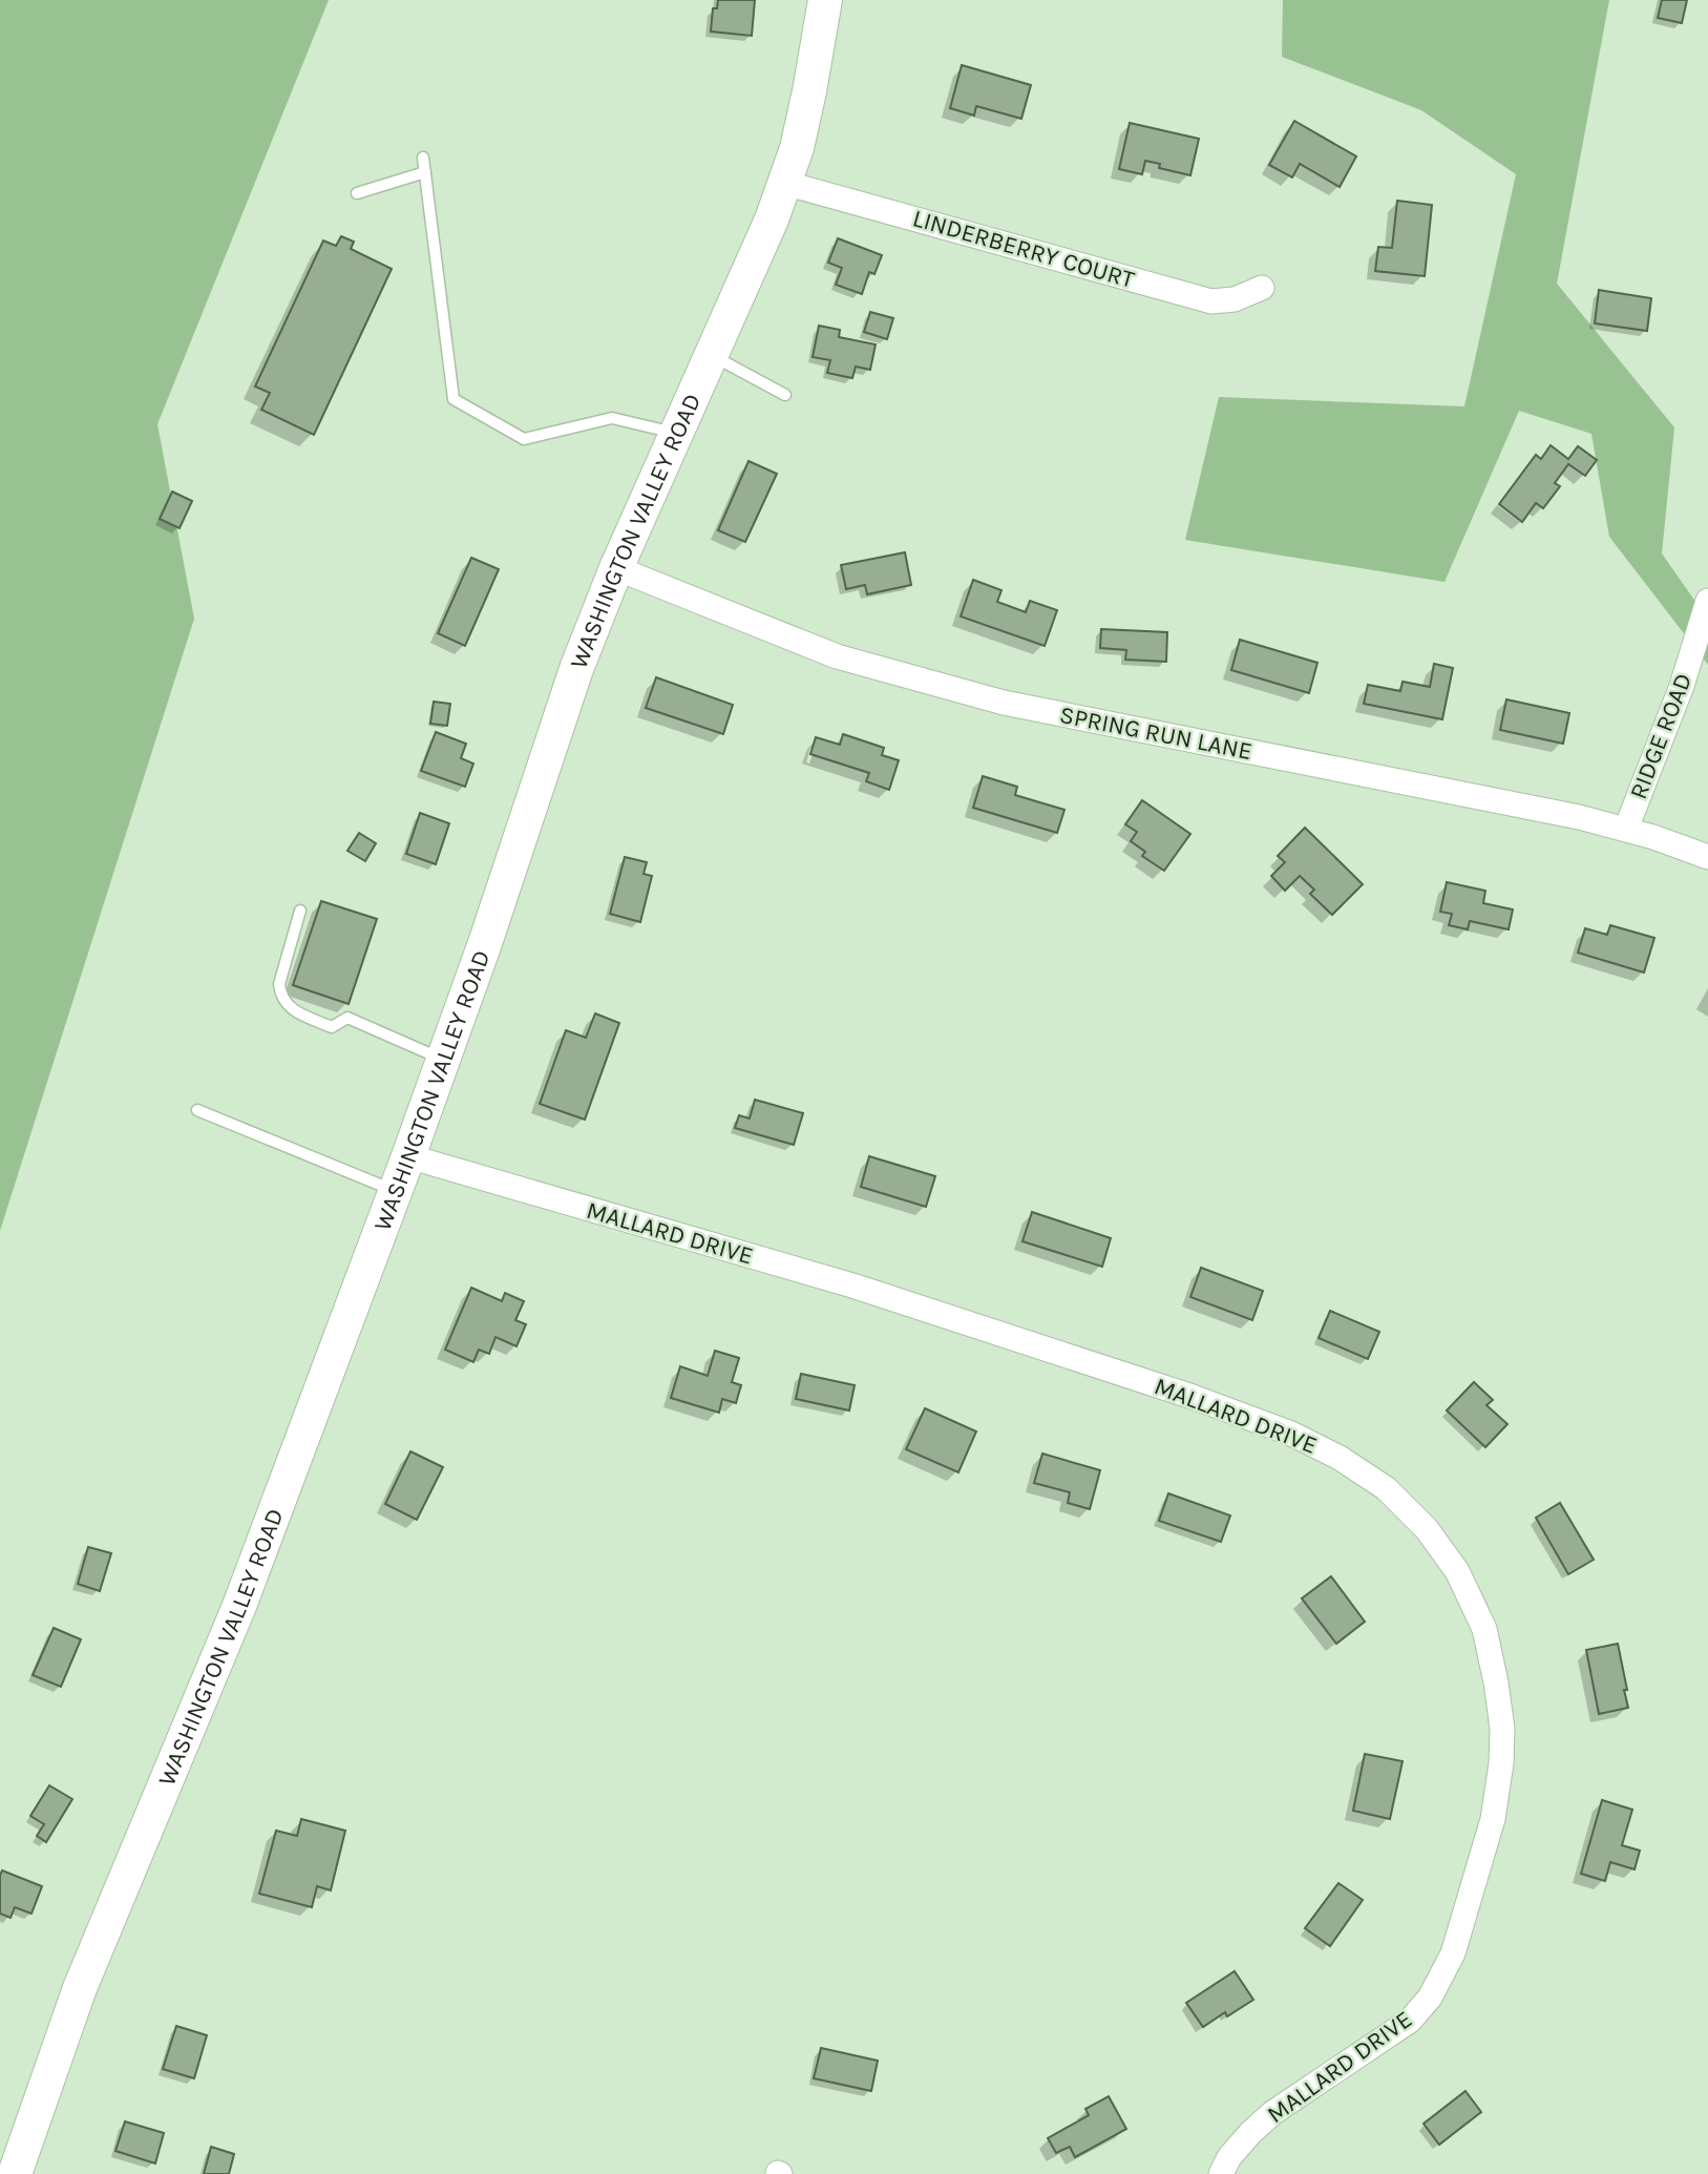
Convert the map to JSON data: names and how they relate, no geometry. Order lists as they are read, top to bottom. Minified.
{"streets":{"street":["LINDERBERRY COURT","WASHINGTON VALLEY ROAD","SPRING RUN LANE","RIDGE ROAD","MALLARD DRIVE"]},"crossings":[["LINDERBERRY COURT","WASHINGTON VALLEY ROAD"],["WASHINGTON VALLEY ROAD","SPRING RUN LANE"],["WASHINGTON VALLEY ROAD","MALLARD DRIVE"],["SPRING RUN LANE","RIDGE ROAD"]]}
